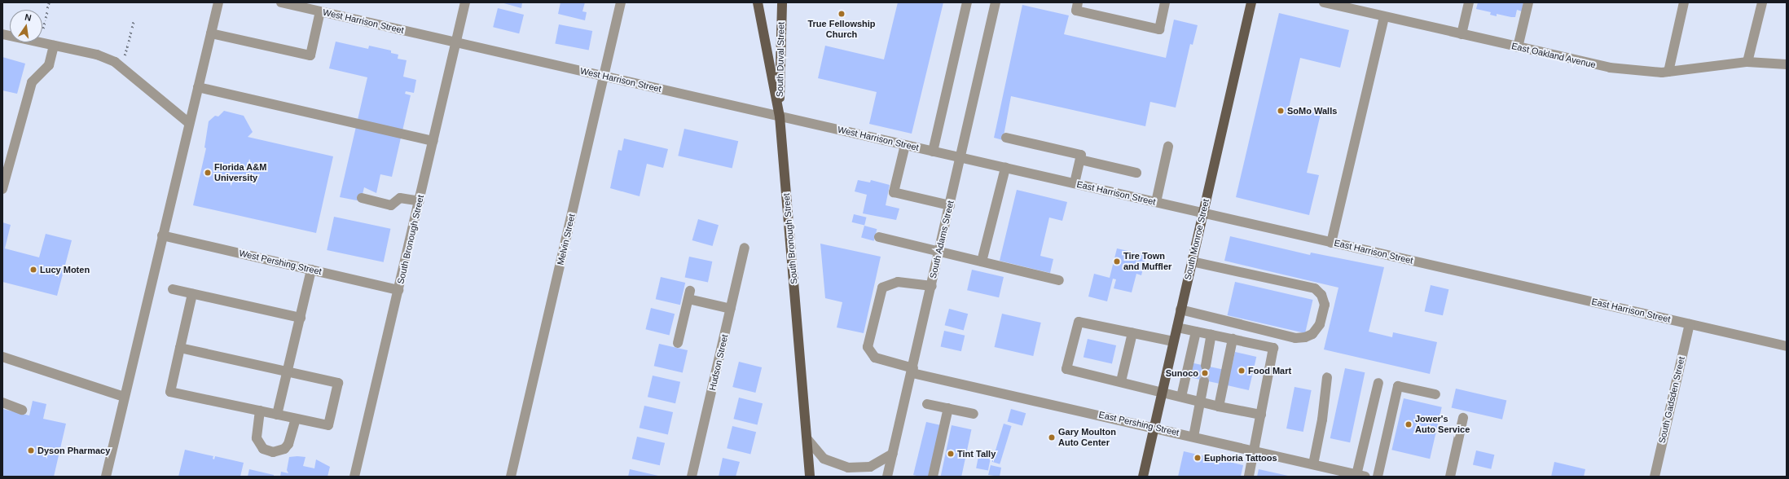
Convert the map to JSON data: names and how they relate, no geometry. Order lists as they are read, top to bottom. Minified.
{"streets":{"main road":["South Duval Street","South Bronough Street","South Monroe Street"],"street":["West Harrison Street","East Oakland Avenue","East Harrison Street","Melvin Street","South Adams Street","West Pershing Street","Hudson Street","South Gadsden Street","East Pershing Street"]},"crossings":[["West Harrison Street","South Duval Street"],["West Harrison Street","East Harrison Street"],["West Harrison Street","South Bronough Street"],["West Harrison Street","Melvin Street"],["West Harrison Street","South Adams Street"],["South Duval Street","South Bronough Street"],["East Harrison Street","South Adams Street"],["East Harrison Street","South Monroe Street"],["East Harrison Street","South Gadsden Street"],["South Bronough Street","West Pershing Street"],["South Adams Street","East Pershing Street"],["South Monroe Street","East Pershing Street"]],"places":["True Fellowship Church","SoMo Walls","Florida A&M University","Tire Town and Muffler","Lucy Moten","Food Mart","Sunoco","Jower's Auto Service","Gary Moulton Auto Center","Dyson Pharmacy","Tint Tally","Euphoria Tattoos"],"north":"top"}
